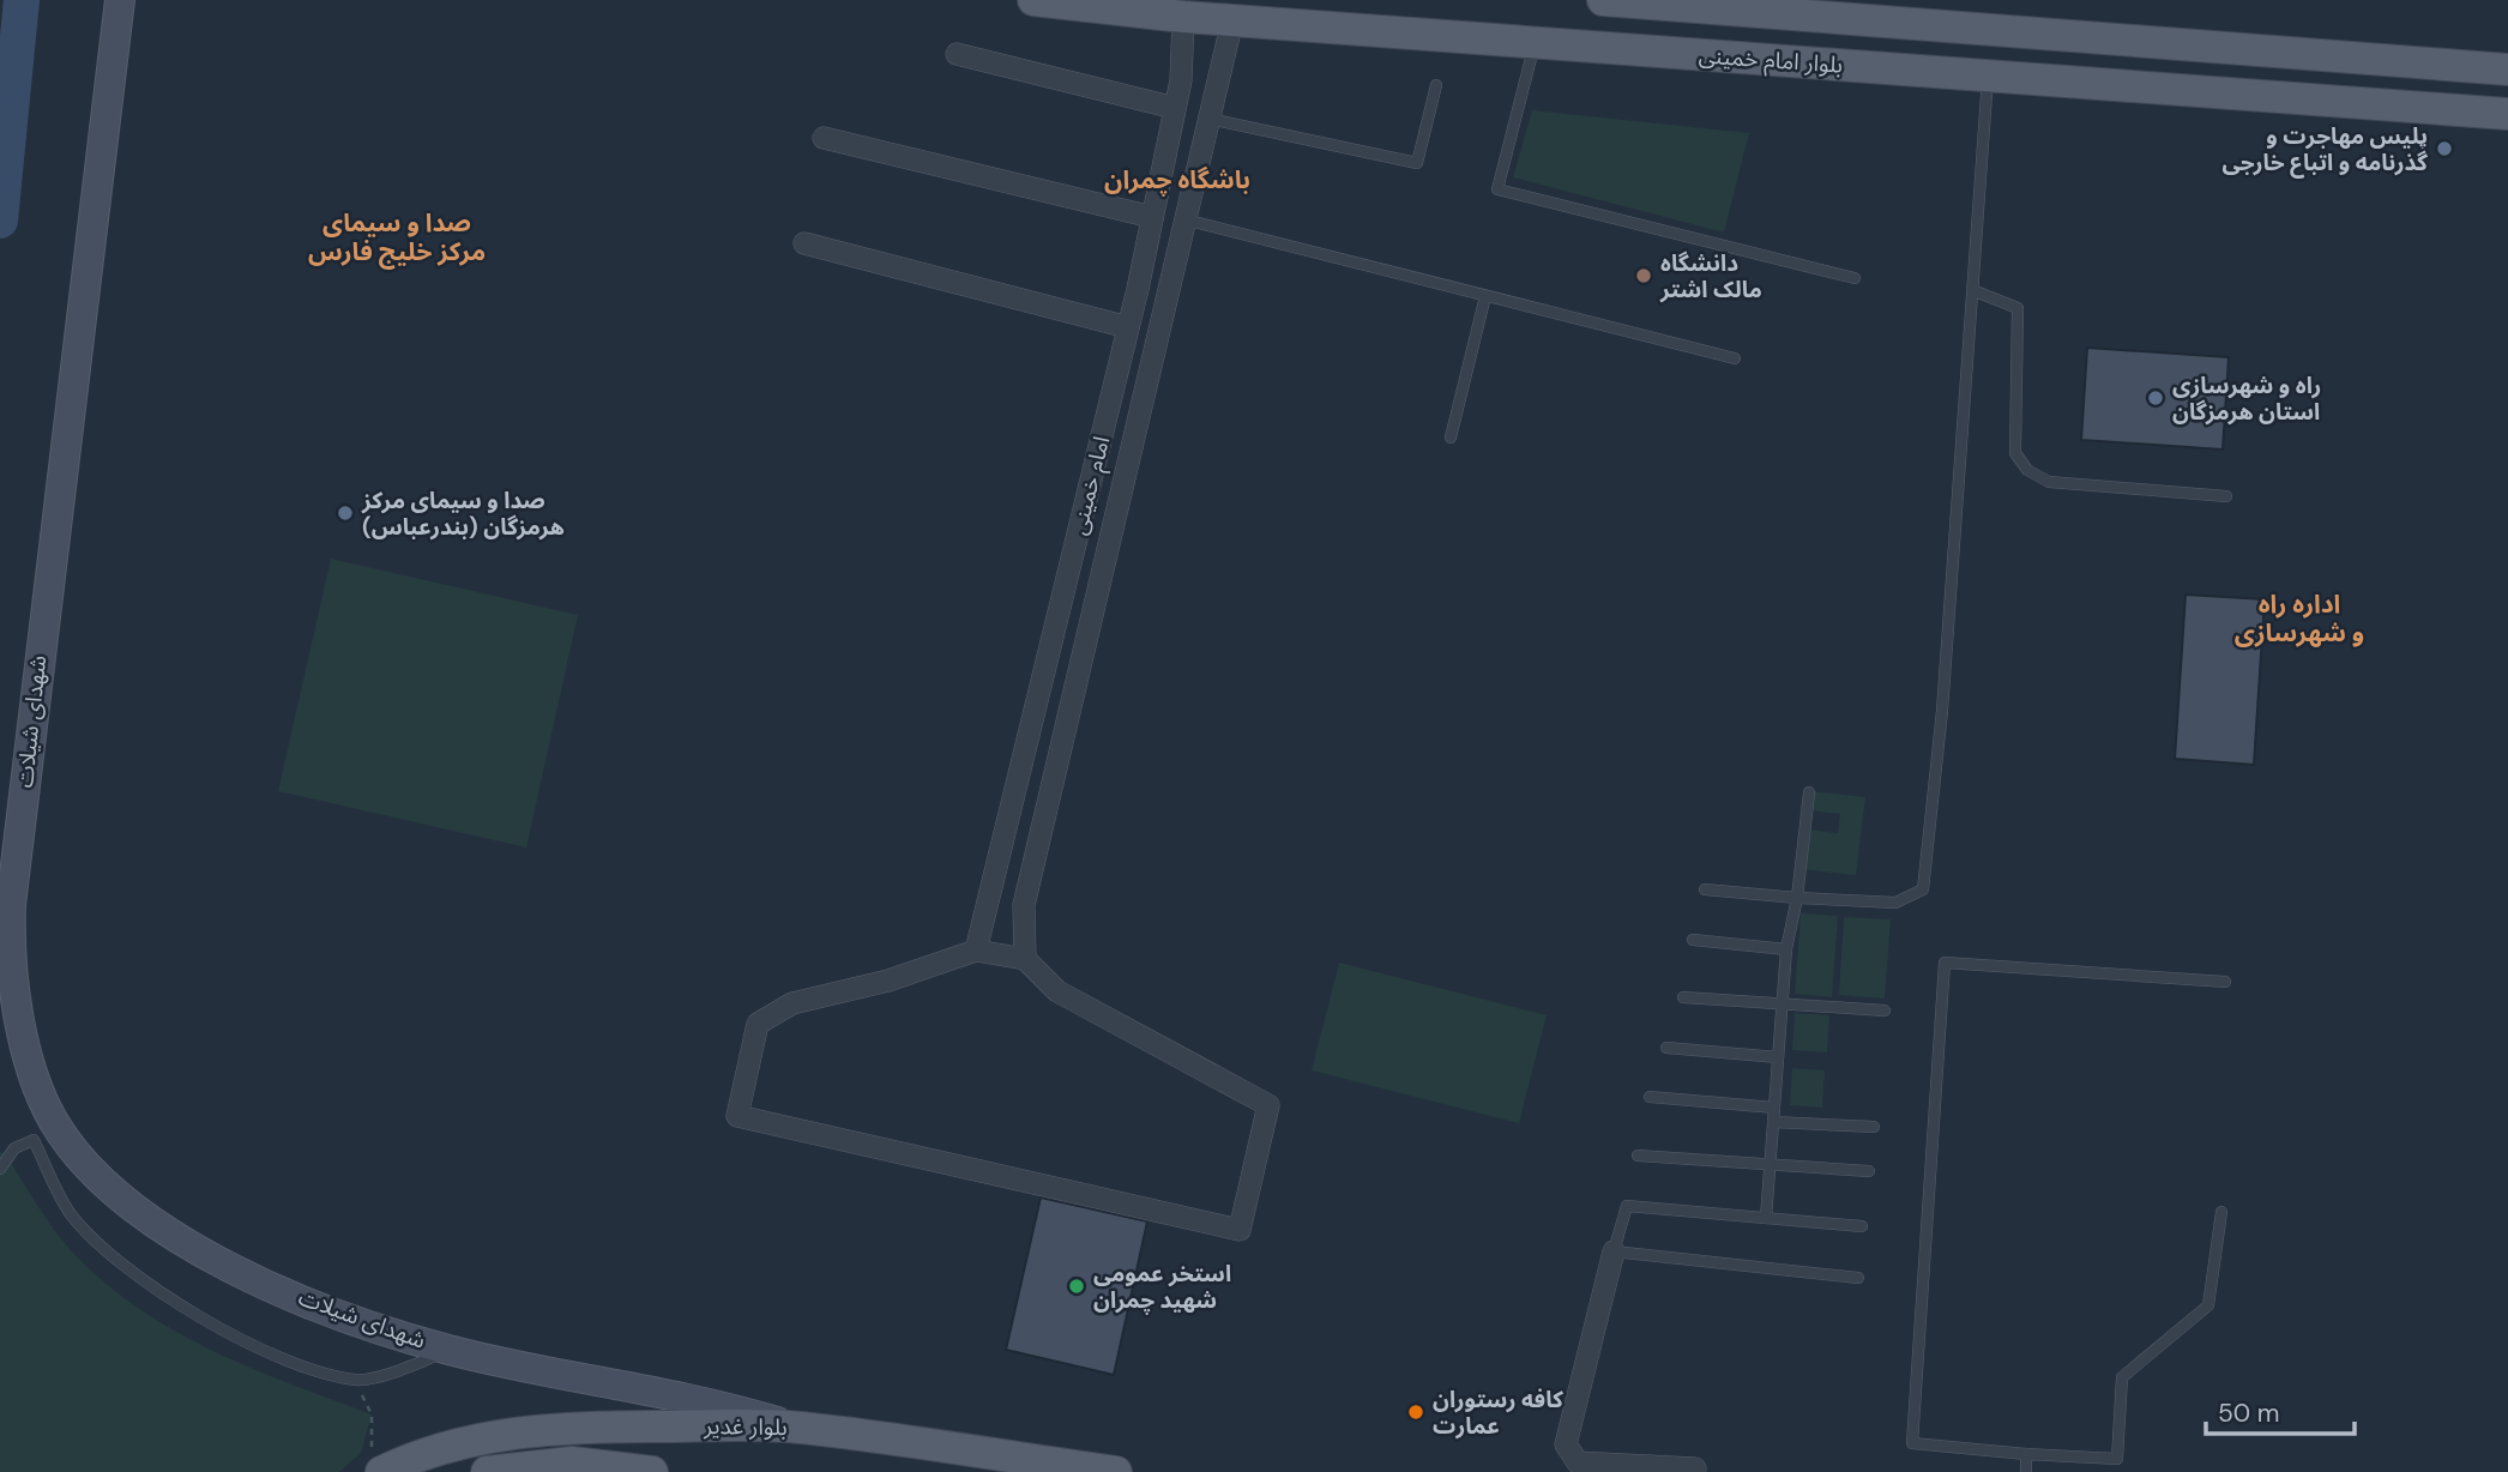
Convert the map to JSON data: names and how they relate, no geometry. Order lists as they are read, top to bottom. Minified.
{"streets":{"main road":["بلوار امام خمینی","شهدای شیلات","بلوار غدیر"],"street":["امام خمینی"]},"crossings":[["بلوار امام خمینی","امام خمینی"],["شهدای شیلات","بلوار غدیر"]],"districts":["باشگاه چمران","صدا و سیمای مرکز خلیج فارس","اداره راه و شهرسازی"],"places":["پلیس مهاجرت و گذرنامه و اتباع خارجى","دانشگاه مالک اشتر","راه و شهرسازی استان هرمزگان","صدا و سیمای مرکز هرمزگان (بندرعباس)","استخر عمومی شهید چمران","کافه رستوران عمارت"],"scale_bar":"50 m"}
